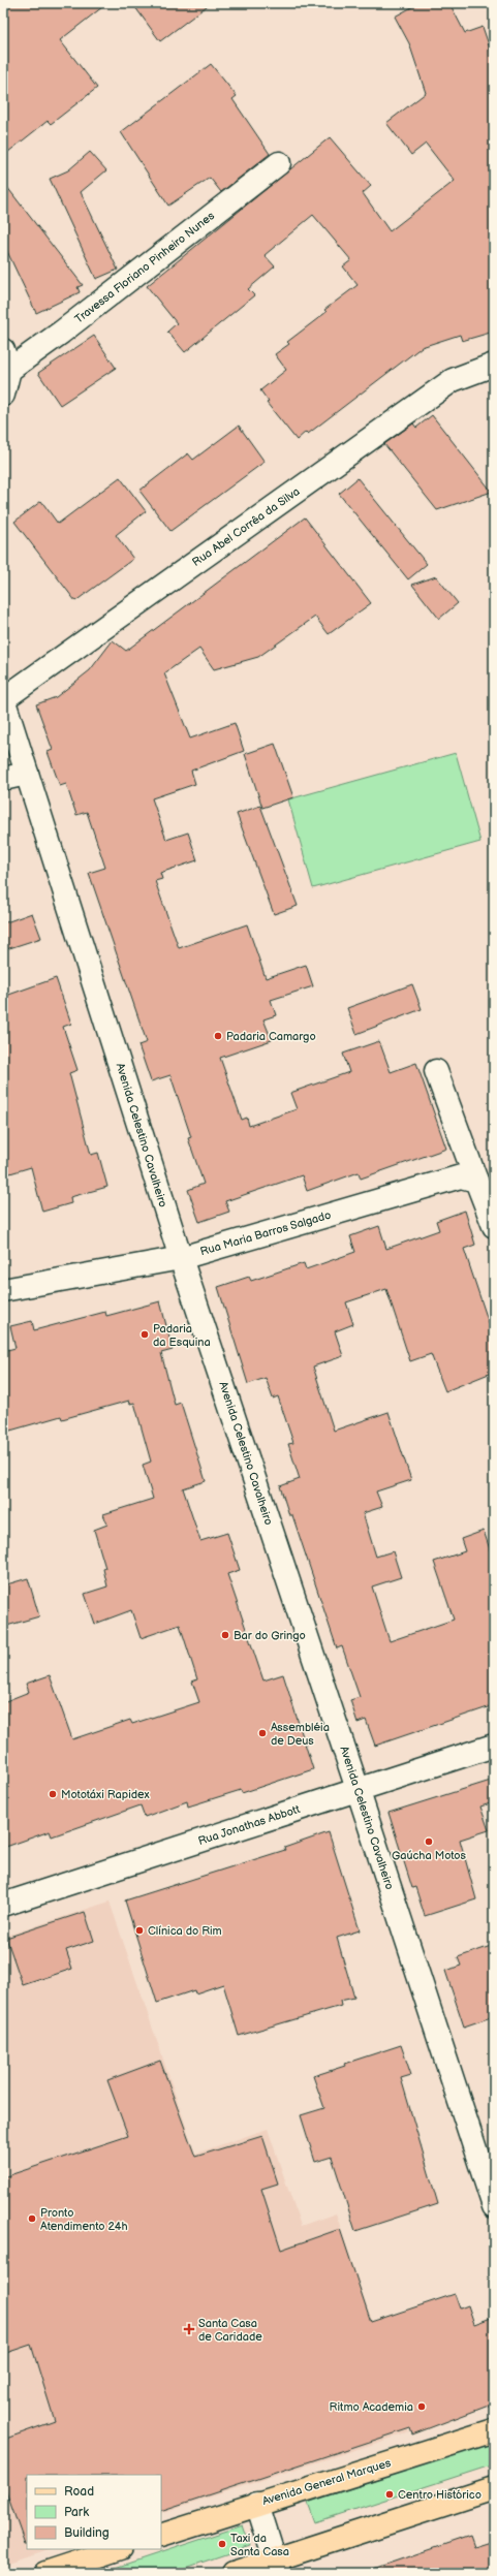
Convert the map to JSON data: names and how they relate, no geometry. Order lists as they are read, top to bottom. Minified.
{"streets":{"main road":["Avenida General Marques"],"street":["Travessa Floriano Pinheiro Nunes","Rua Abel Corrêa da Silva","Avenida Celestino Cavalheiro","Rua Maria Barros Salgado","Rua Jonathas Abbott"]},"crossings":[["Rua Abel Corrêa da Silva","Avenida Celestino Cavalheiro"],["Avenida Celestino Cavalheiro","Rua Maria Barros Salgado"],["Avenida Celestino Cavalheiro","Rua Jonathas Abbott"]],"places":{"other":["Padaria Camargo","Padaria da Esquina","Bar do Gringo","Assembléia de Deus","Mototáxi Rapidex","Gaúcha Motos","Clínica do Rim","Pronto Atendimento 24h","Ritmo Academia","Centro Histórico","Taxi da Santa Casa"],"health":["Santa Casa de Caridade"]},"legend":["Road","Park","Building"]}
